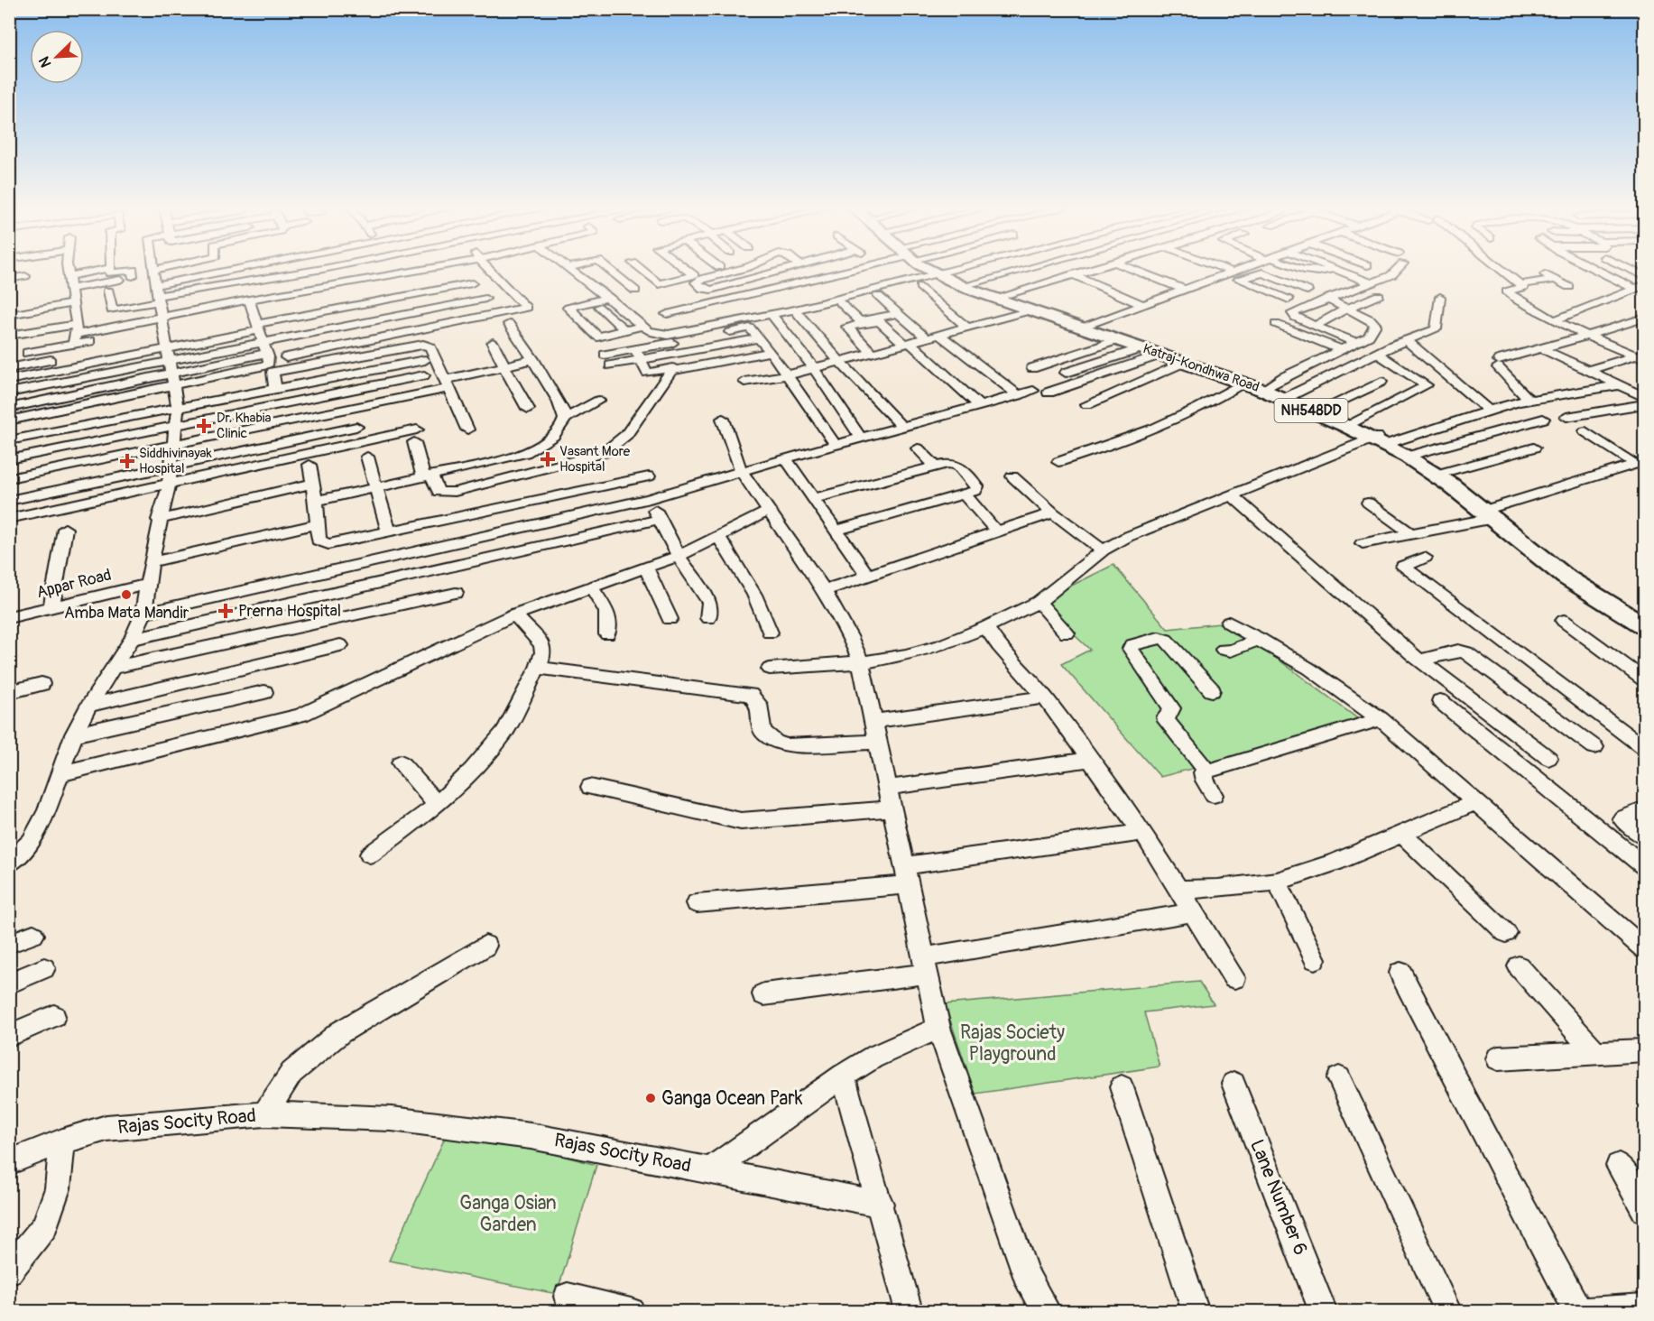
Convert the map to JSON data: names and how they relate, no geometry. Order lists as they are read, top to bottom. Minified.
{"streets":{"highway":["Katraj-Kondhwa Road","NH548DD"],"street":["Appar Road","Rajas Socity Road","Lane Number 6"]},"crossings":[["Katraj-Kondhwa Road","NH548DD"]],"parks":["Rajas Society Playground","Ganga Osian Garden"],"places":{"health":["Dr. Khabia Clinic","Vasant More Hospital","Siddhivinayak Hospital","Prerna Hospital"],"other":["Amba Mata Mandir","Ganga Ocean Park"]},"north":"bottom left"}
